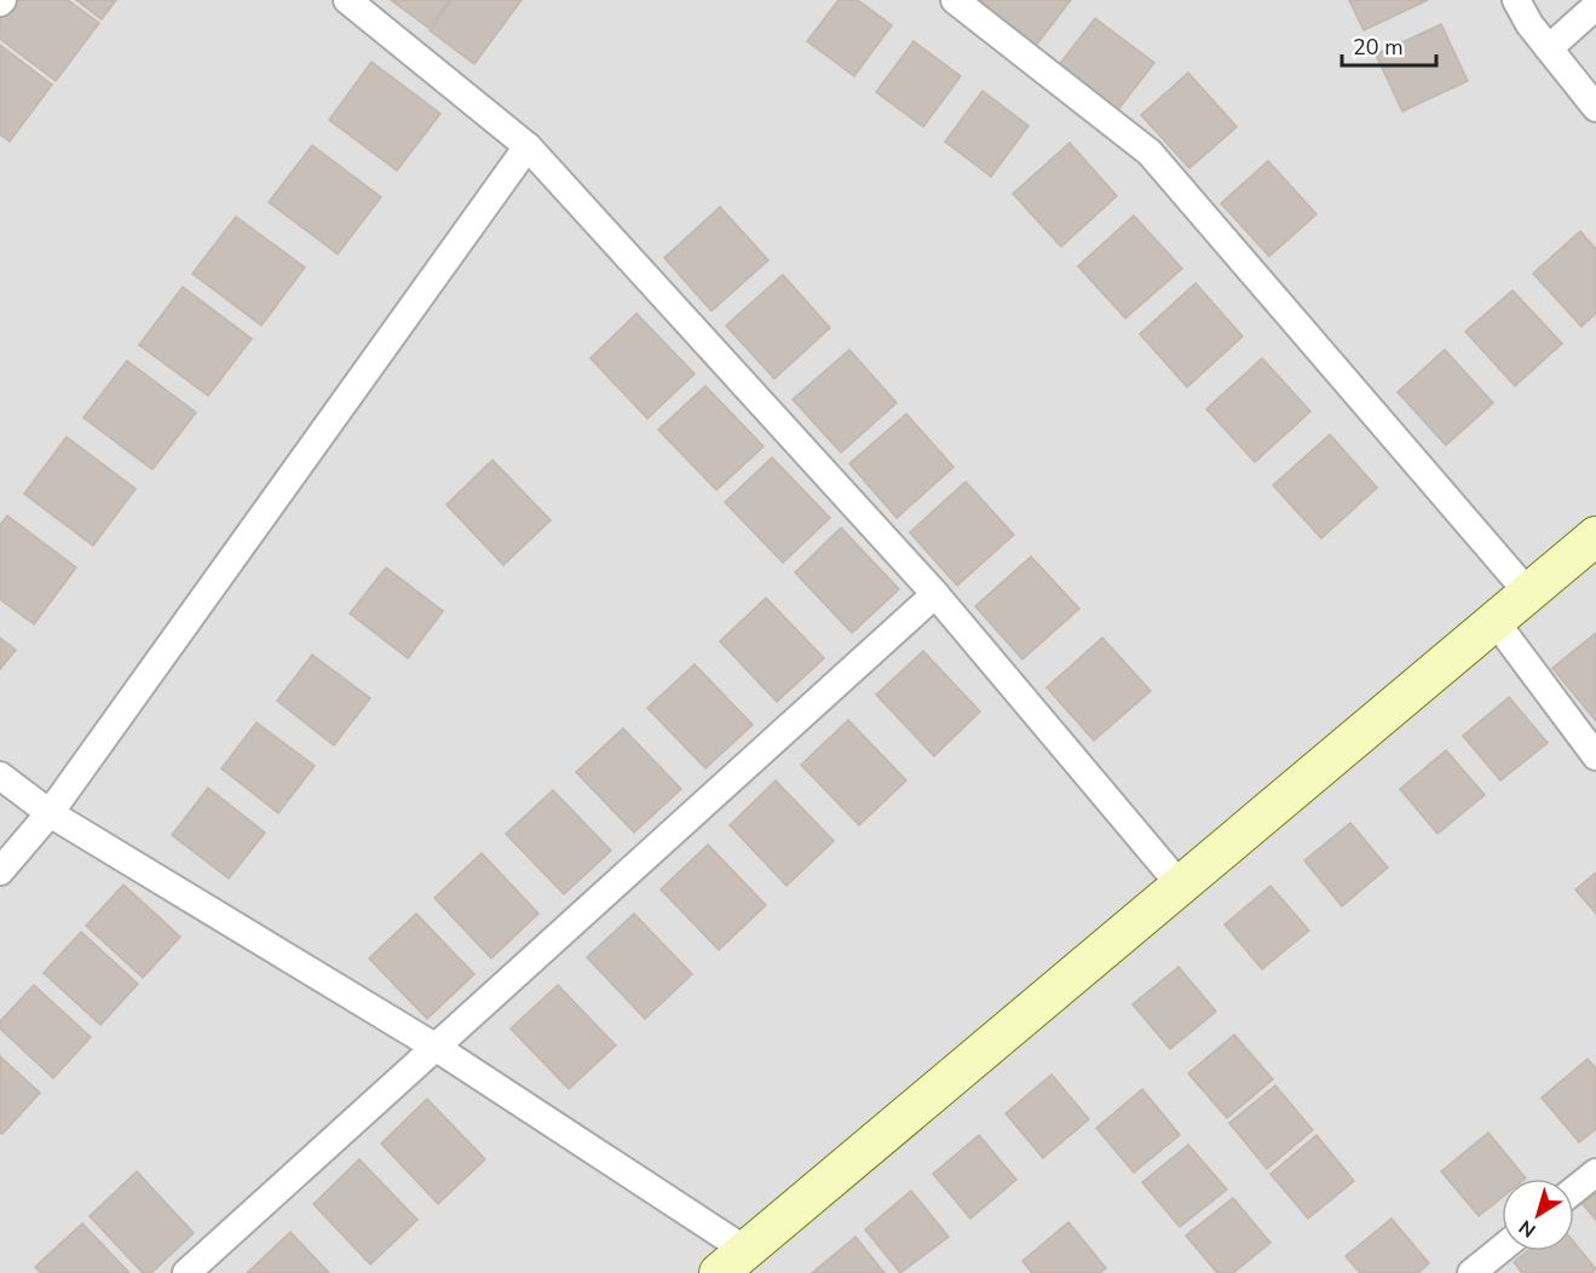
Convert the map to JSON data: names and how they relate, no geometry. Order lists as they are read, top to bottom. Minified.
{"scale_bar":"20 m","north":"bottom left"}
